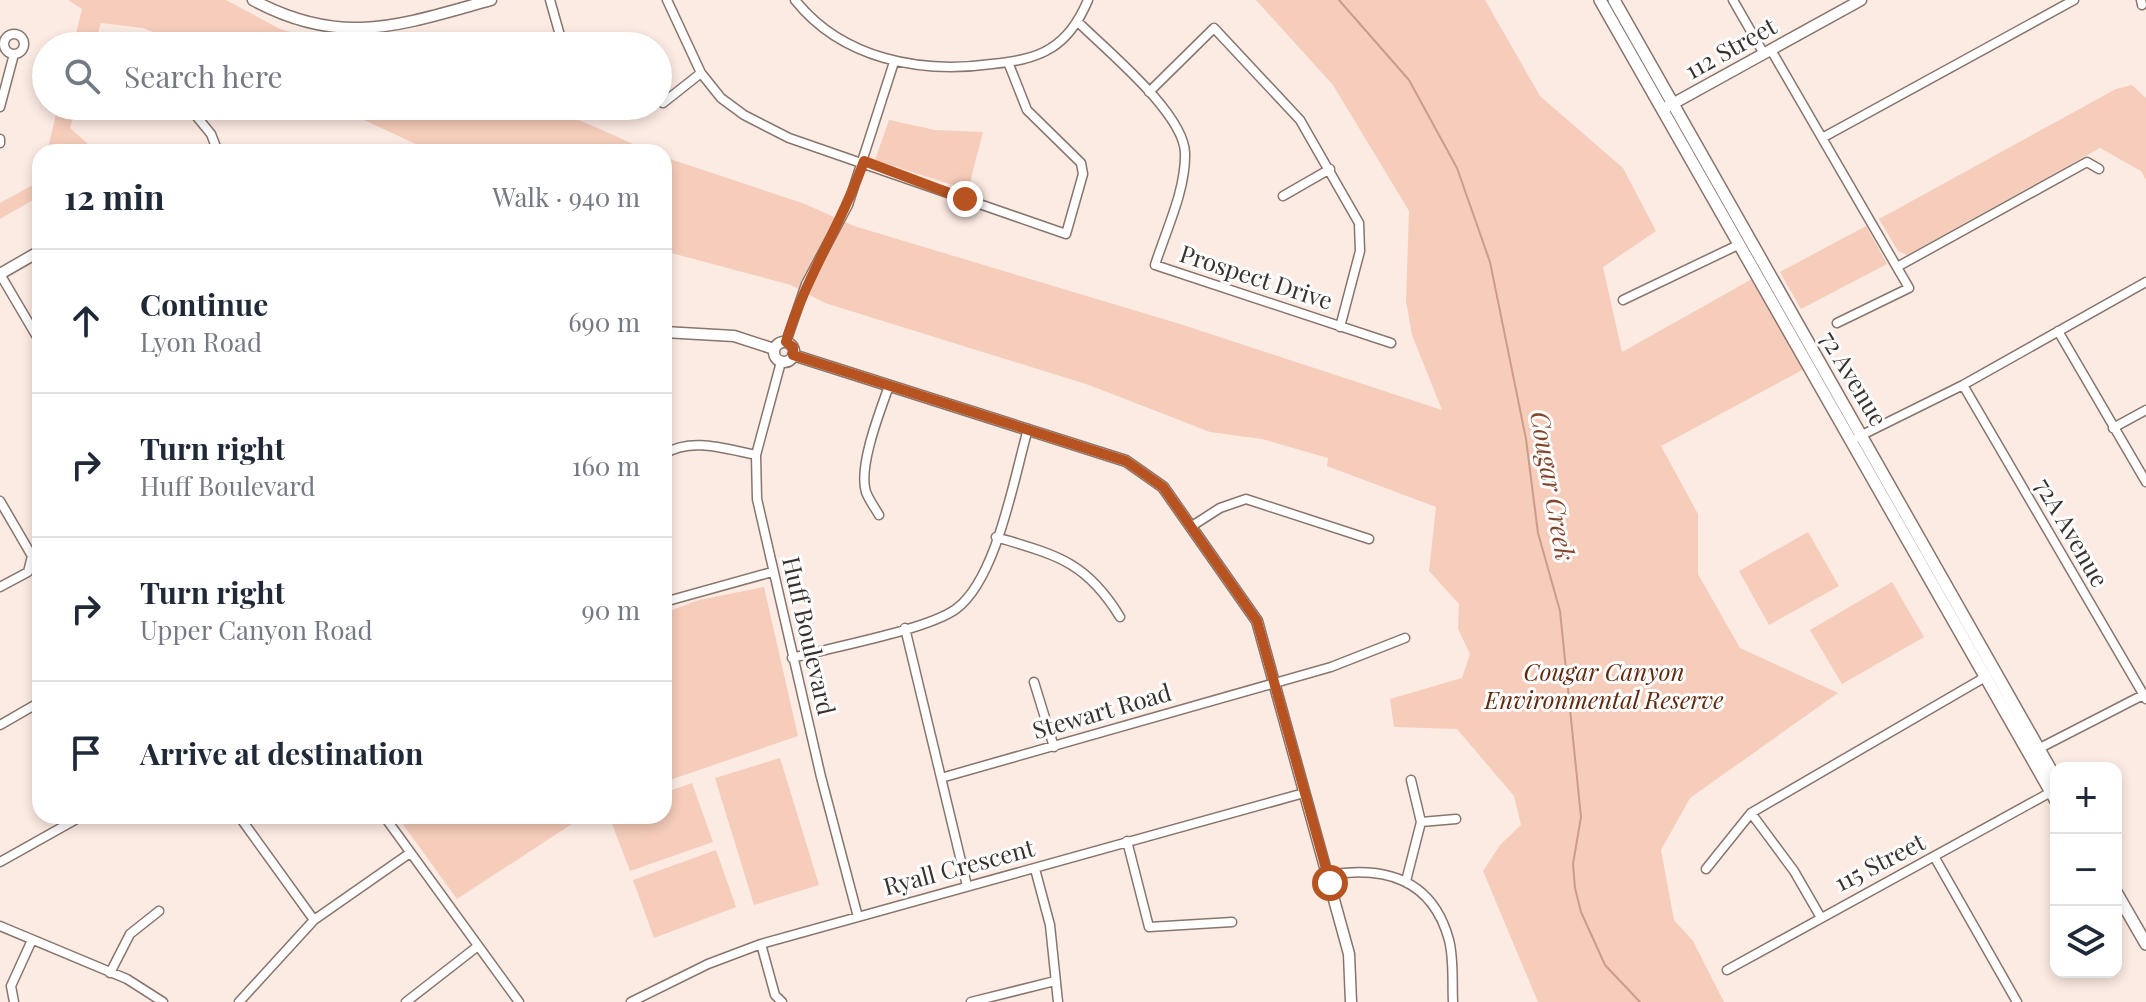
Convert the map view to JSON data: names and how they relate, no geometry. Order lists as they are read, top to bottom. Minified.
{"streets":{"main road":["72 Avenue"],"street":["112 Street","Prospect Drive","72A Avenue","Huff Boulevard","Stewart Road","115 Street","Ryall Crescent"]},"crossings":[["112 Street","72 Avenue"],["Huff Boulevard","Ryall Crescent"]],"water":["Cougar Creek"],"parks":["Cougar Canyon Environmental Reserve"],"page":{"search":"Search here","heading":["12 min","Walk · 940 m"],"list":[["Continue","Lyon Road","690 m"],["Turn right","Huff Boulevard","160 m"],["Turn right","Upper Canyon Road","90 m"],"Arrive at destination"],"map_buttons":["+","−"]}}
